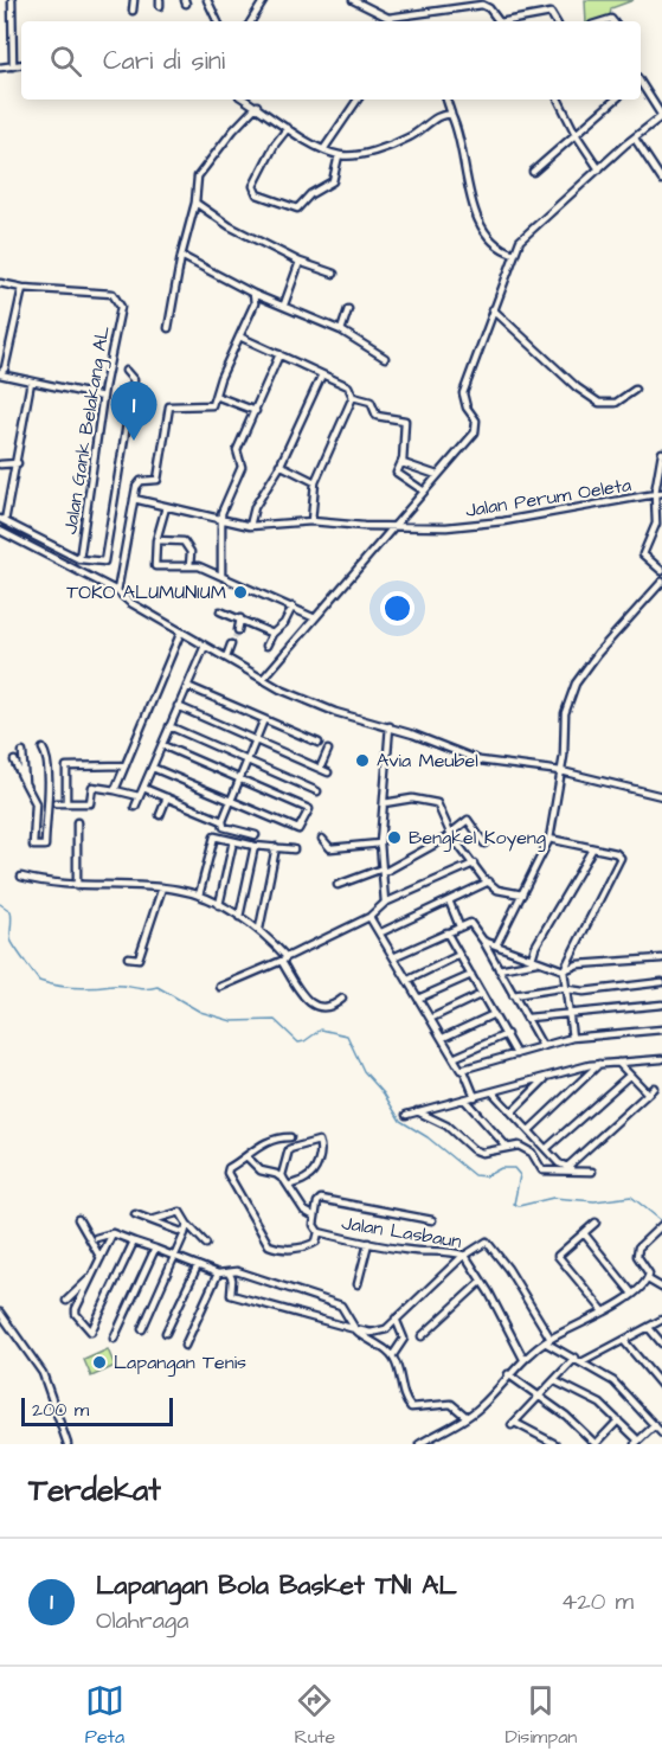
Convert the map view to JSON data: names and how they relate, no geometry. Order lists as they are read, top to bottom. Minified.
{"streets":{"street":["Jalan Gank Belakang AL","Jalan Perum Oeleta","Jalan Lasbaun"]},"places":["TOKO ALUMUNIUM","Avia Meubel","Bengkel Koyeng","Lapangan Tenis"],"scale_bar":"200 m","page":{"search":"Cari di sini","pins":"1","scale":"200 m","heading":"Terdekat","list":[{"mark":"1","name":"Lapangan Bola Basket TNI AL","note":"Olahraga","value":"420 m"}],"nav":["Peta","Rute","Disimpan"]}}
